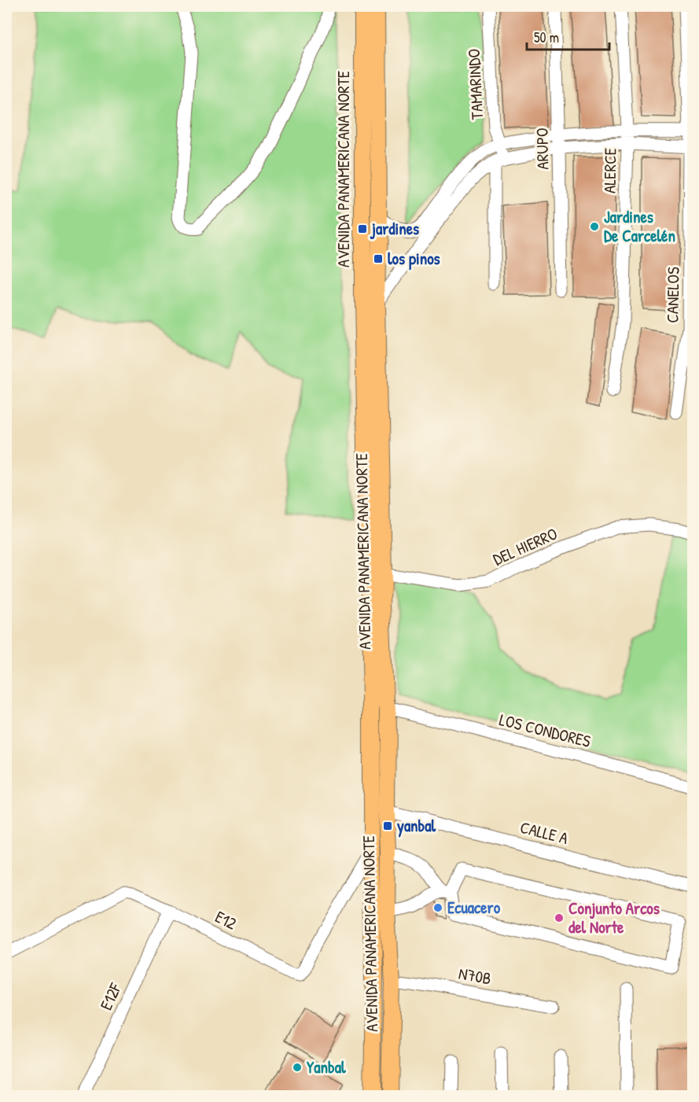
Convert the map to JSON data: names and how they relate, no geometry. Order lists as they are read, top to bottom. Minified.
{"streets":{"main road":["AVENIDA PANAMERICANA NORTE"],"street":["TAMARINDO","ARUPO","ALERCE","CANELOS","DEL HIERRO","LOS CONDORES","CALLE A","E12","N70B","E12F"]},"crossings":[["AVENIDA PANAMERICANA NORTE","DEL HIERRO"],["AVENIDA PANAMERICANA NORTE","LOS CONDORES"],["AVENIDA PANAMERICANA NORTE","CALLE A"],["AVENIDA PANAMERICANA NORTE","E12"],["AVENIDA PANAMERICANA NORTE","N70B"],["E12","E12F"]],"places":{"other":["Jardines De Carcelén","Ecuacero","Conjunto Arcos del Norte","Yanbal"],"transit":["jardines","los pinos","yanbal"]},"scale_bar":"50 m"}
